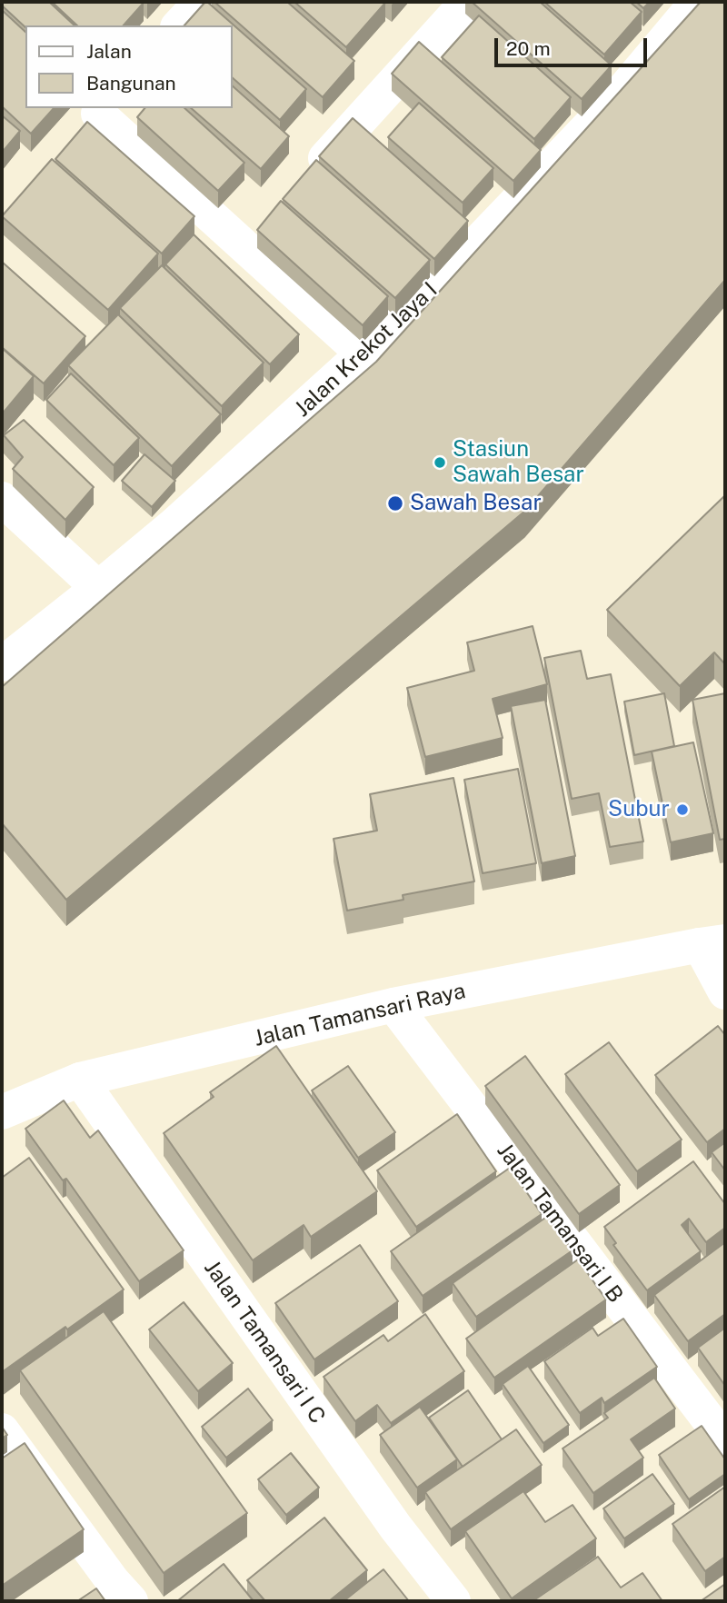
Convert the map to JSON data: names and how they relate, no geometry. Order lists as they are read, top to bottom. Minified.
{"streets":{"street":["Jalan Krekot Jaya I","Jalan Tamansari Raya","Jalan Tamansari I B","Jalan Tamansari I C"]},"crossings":[["Jalan Tamansari Raya","Jalan Tamansari I B"],["Jalan Tamansari Raya","Jalan Tamansari I C"]],"places":["Stasiun Sawah Besar","Sawah Besar","Subur"],"legend":["Jalan","Bangunan"],"scale_bar":"20 m"}
